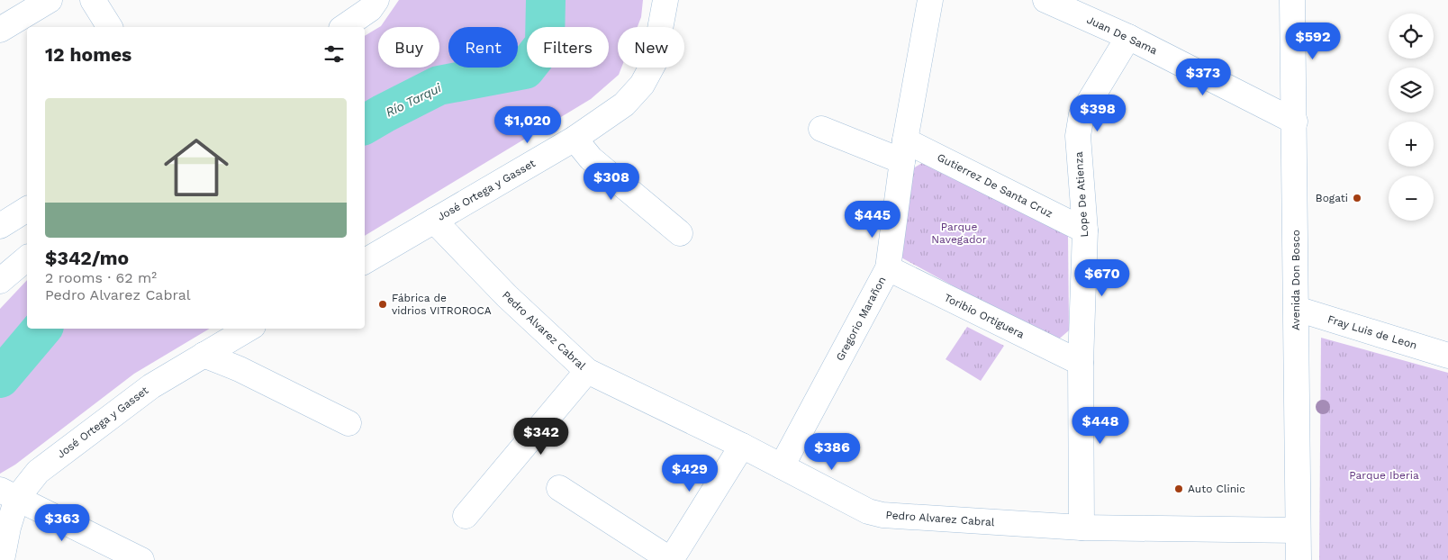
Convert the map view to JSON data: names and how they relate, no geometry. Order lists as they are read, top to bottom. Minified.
{"streets":{"street":["Juan De Sama","Gutierrez De Santa Cruz","José Ortega y Gasset","Lope De Atienza","Avenida Don Bosco","Toribio Ortiguera","Gregorio Marañon","Pedro Alvarez Cabral","Fray Luis de Leon"]},"crossings":[["Juan De Sama","Lope De Atienza"],["Juan De Sama","Avenida Don Bosco"],["Gutierrez De Santa Cruz","Lope De Atienza"],["Gutierrez De Santa Cruz","Gregorio Marañon"],["José Ortega y Gasset","Pedro Alvarez Cabral"],["Lope De Atienza","Toribio Ortiguera"],["Lope De Atienza","Pedro Alvarez Cabral"],["Avenida Don Bosco","Pedro Alvarez Cabral"],["Avenida Don Bosco","Fray Luis de Leon"],["Toribio Ortiguera","Gregorio Marañon"],["Gregorio Marañon","Pedro Alvarez Cabral"]],"water":["Río Tarqui"],"parks":["Parque Navegador","Parque Iberia"],"places":["Bogati","Fábrica de vidrios VITROROCA","Auto Clinic"],"page":{"map_buttons":["+","−"],"price":["$592","$373","$398","$1,020","$308","$445","$670","$448","$342","$386","$429","$363"],"chip":["Buy","Rent","Filters","New"],"heading":"12 homes","list":[{"name":"$342/mo","note":"2 rooms · 62 m² · Pedro Alvarez Cabral"}]}}
